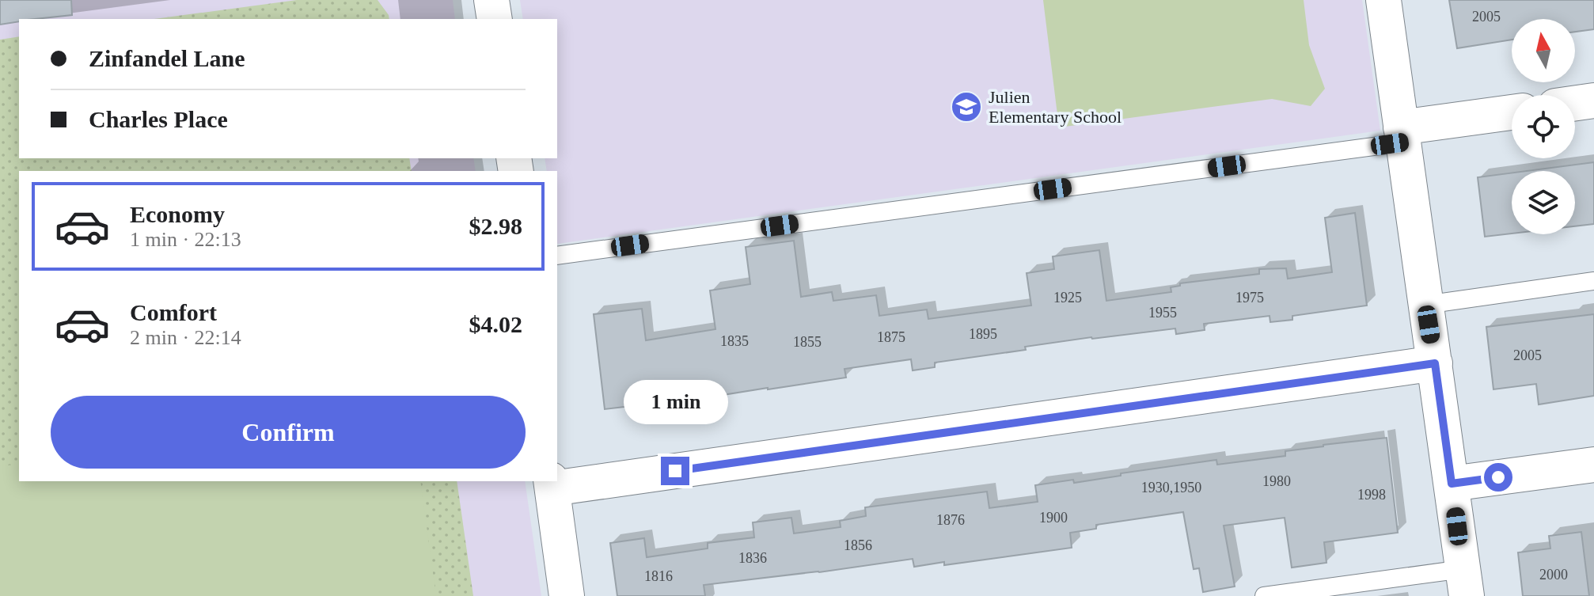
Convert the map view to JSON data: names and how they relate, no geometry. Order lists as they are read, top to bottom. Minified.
{"places":{"school or university":["Julien Elementary School"]},"house_numbers":["2005","1925","1975","1955","1895","1875","1835","1855","2005","1980","1930,1950","1998","1900","1876","1856","1836","2000","1816"],"north":"top","page":{"banner":["Zinfandel Lane","Charles Place"],"list":[{"name":"Economy","note":"1 min · 22:13","value":"$2.98"},{"name":"Comfort","note":"2 min · 22:14","value":"$4.02"}],"bubble":"1 min","buttons":"Confirm"}}
